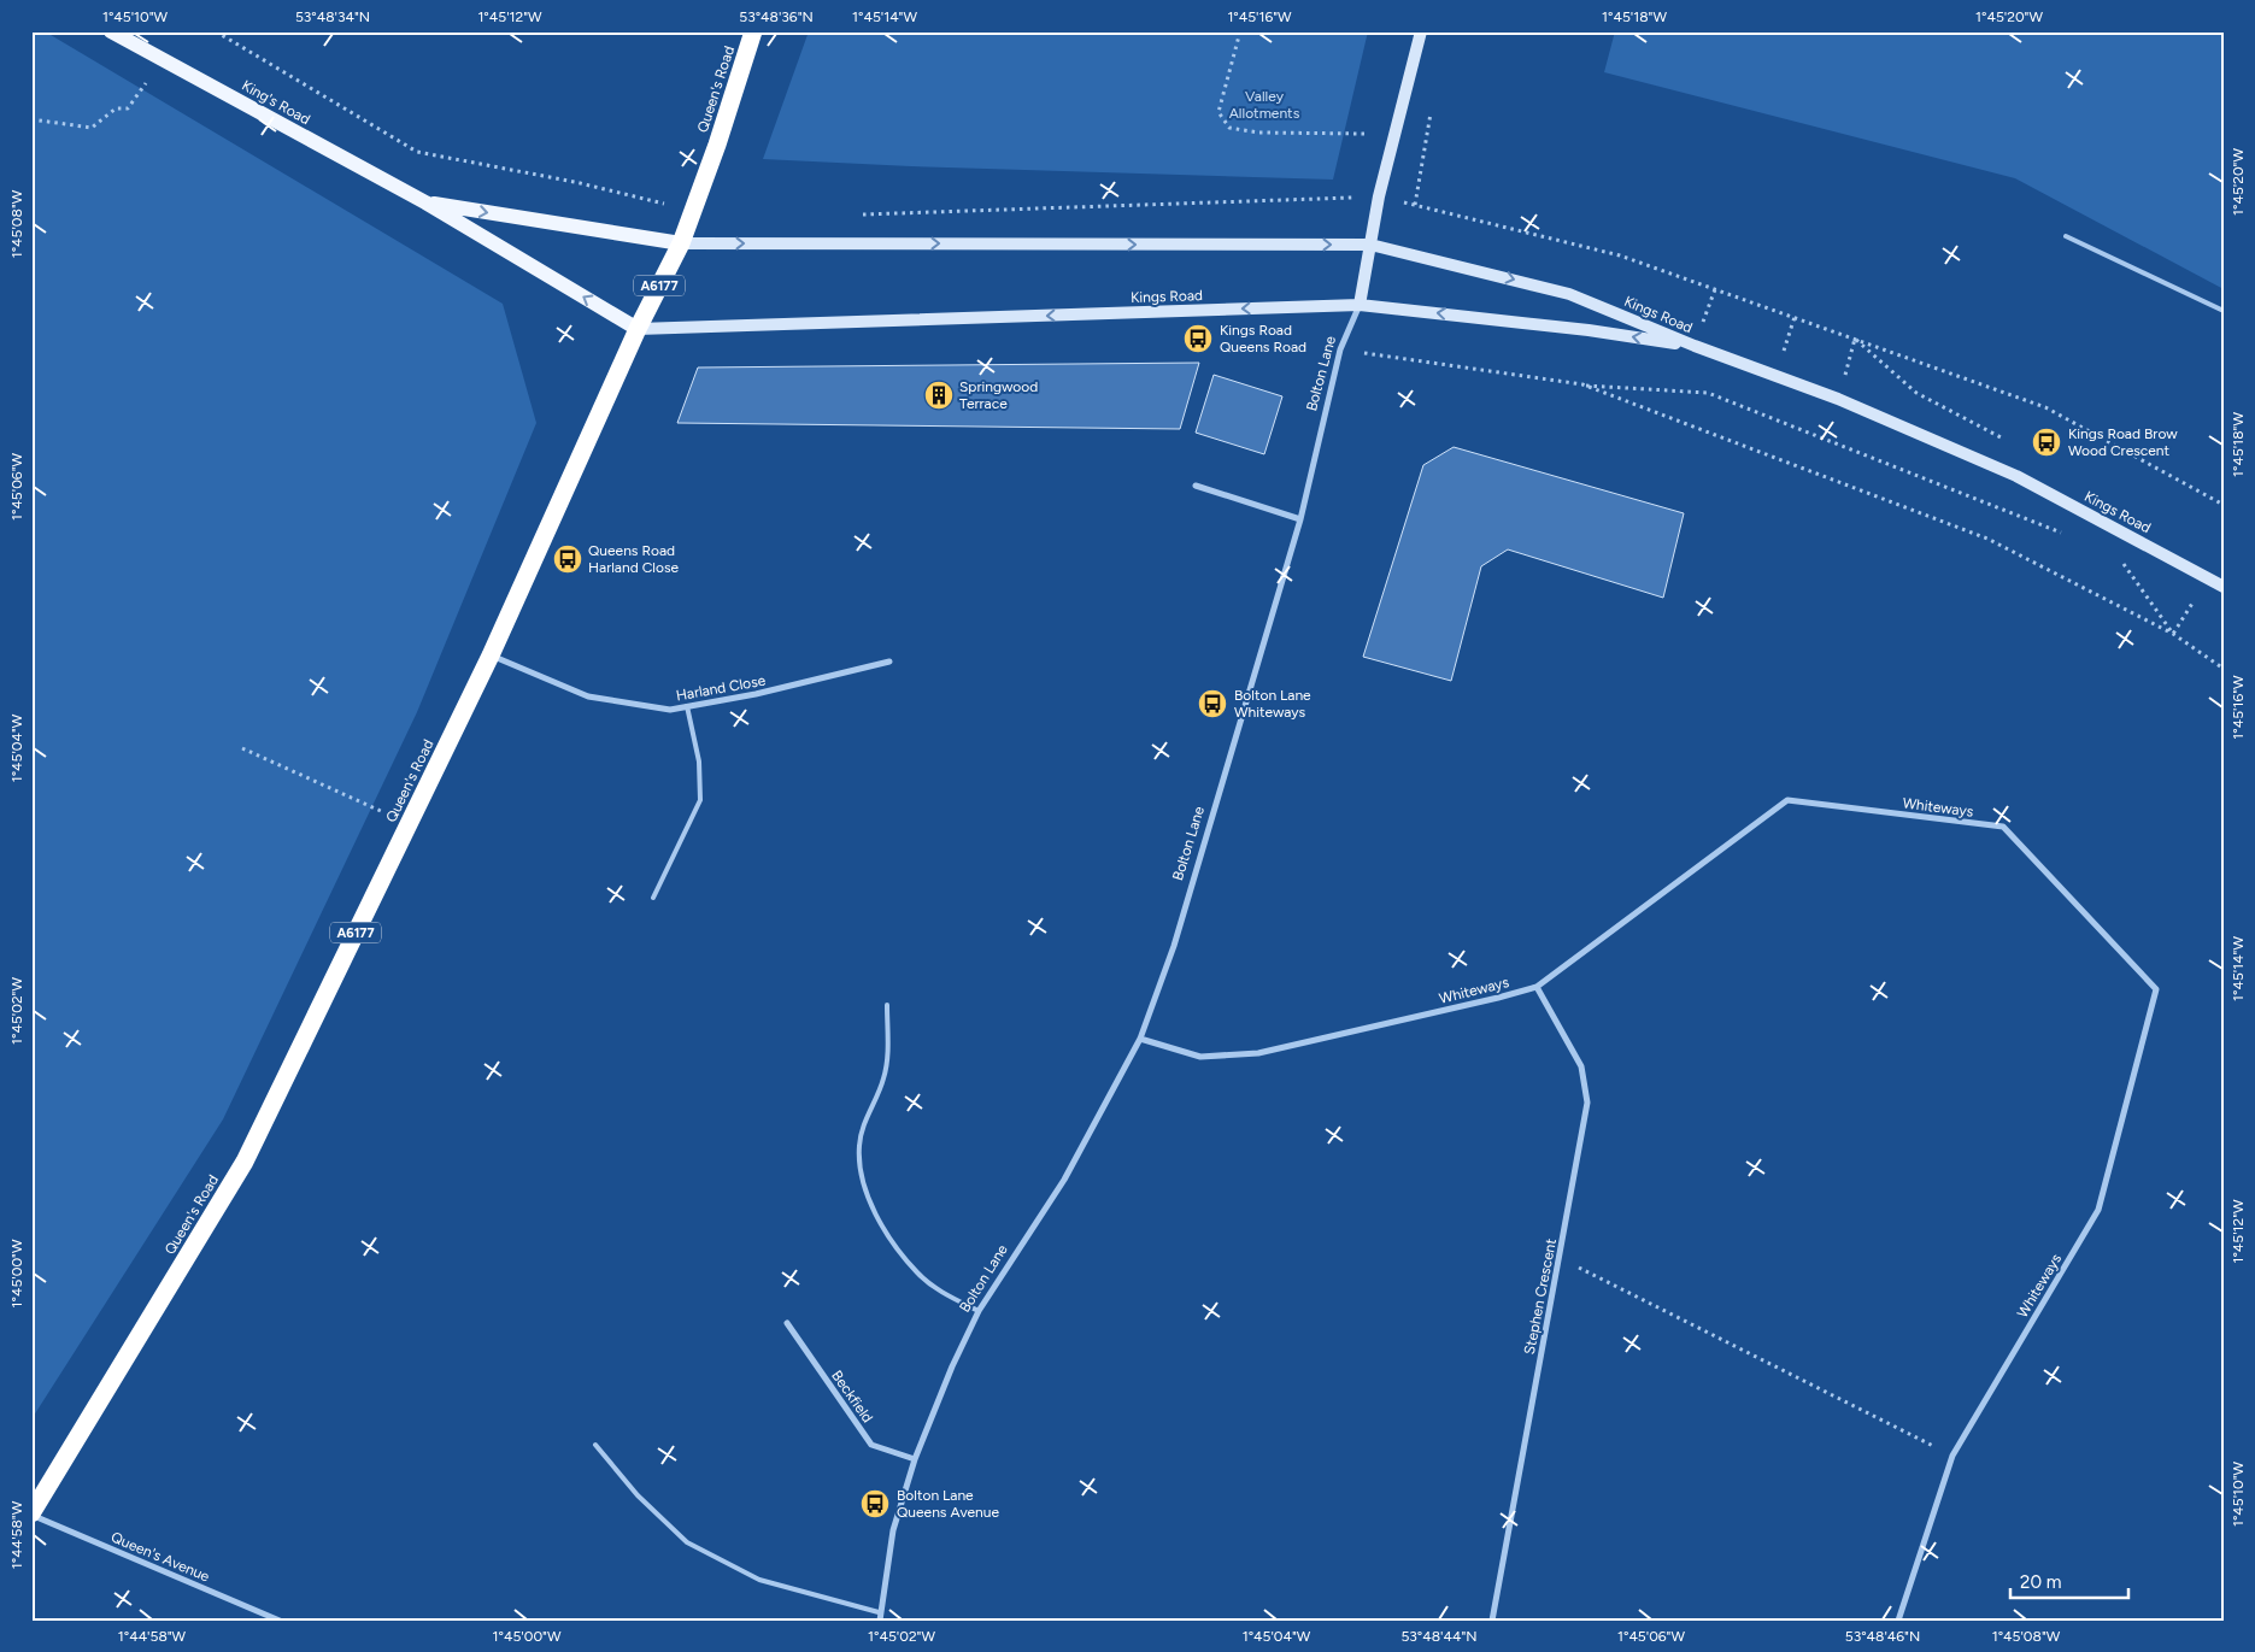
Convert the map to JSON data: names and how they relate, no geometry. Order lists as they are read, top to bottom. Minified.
{"streets":{"highway":["Queen's Road","A6177"],"main road":["King's Road"],"street":["Kings Road","Bolton Lane","Harland Close","Whiteways","Stephen Crescent","Beckfield","Queen's Avenue"]},"crossings":[["Queen's Road","King's Road"],["Queen's Road","Kings Road"],["Queen's Road","Harland Close"],["Queen's Road","Queen's Avenue"],["King's Road","Kings Road"],["Kings Road","Bolton Lane"],["Bolton Lane","Whiteways"],["Bolton Lane","Beckfield"],["Whiteways","Stephen Crescent"]],"parks":["Valley Allotments"],"places":{"bus stop":["Kings Road Queens Road","Kings Road Brow Wood Crescent","Queens Road Harland Close","Bolton Lane Whiteways","Bolton Lane Queens Avenue"],"building":["Springwood Terrace"]},"scale_bar":"20 m","coordinates":["1°45'10\"W","53°48'34\"N","1°45'12\"W","53°48'36\"N","1°45'14\"W","1°45'16\"W","1°45'18\"W","1°45'20\"W","1°45'08\"W","1°45'06\"W","1°45'04\"W","1°45'02\"W","1°45'00\"W","1°44'58\"W","53°48'44\"N","53°48'46\"N"]}
